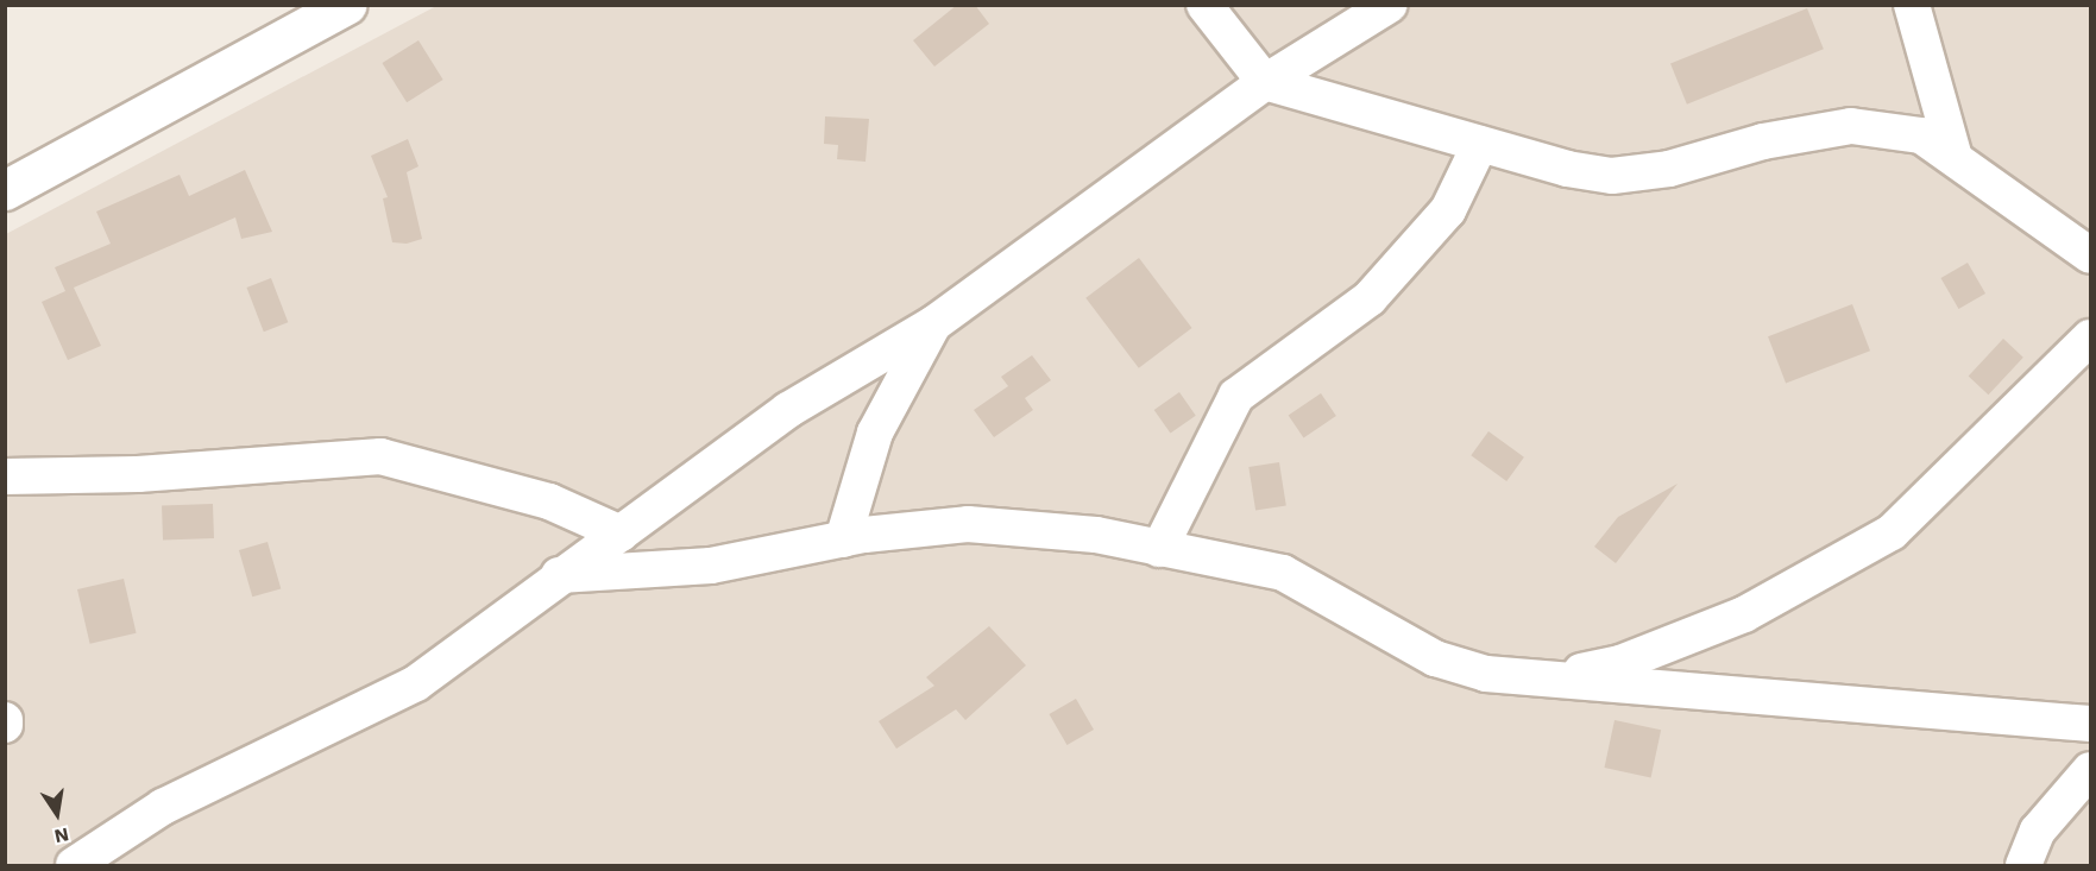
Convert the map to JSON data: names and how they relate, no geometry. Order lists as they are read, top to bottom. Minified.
{"north":"bottom"}
